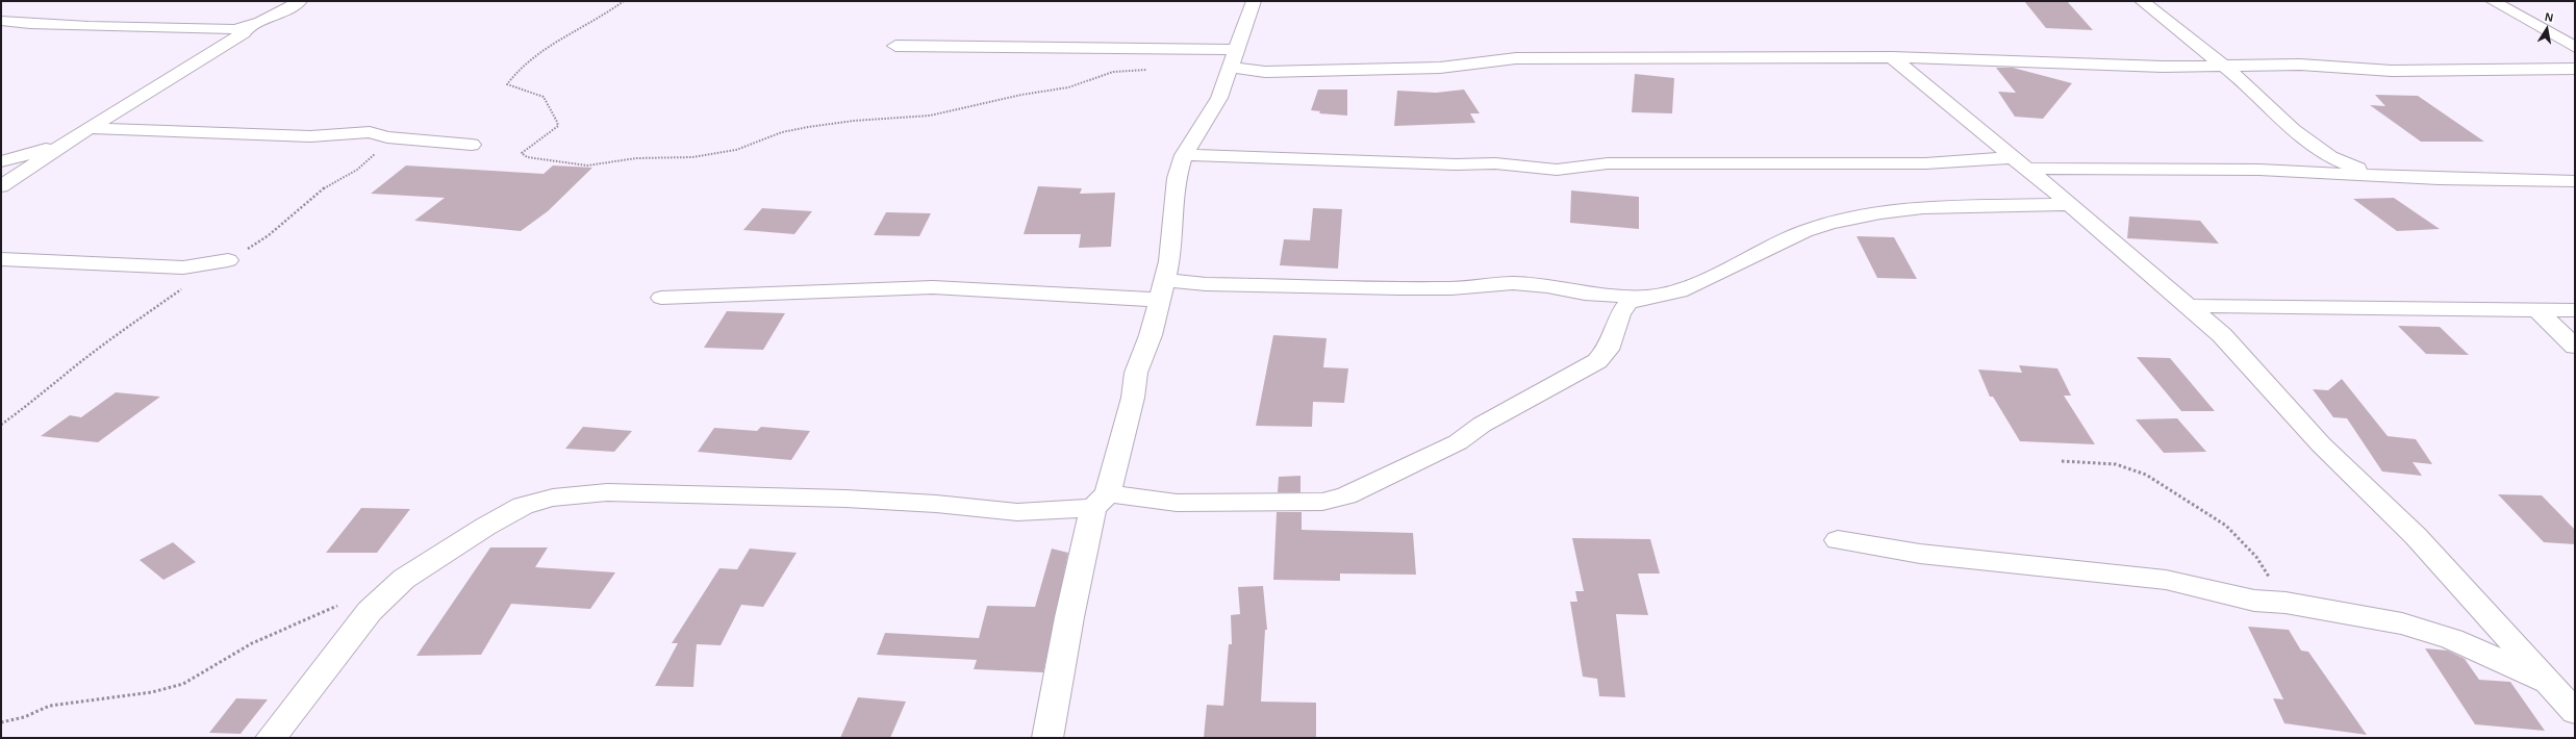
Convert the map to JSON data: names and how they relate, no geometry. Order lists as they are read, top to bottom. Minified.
{"north":"top"}
